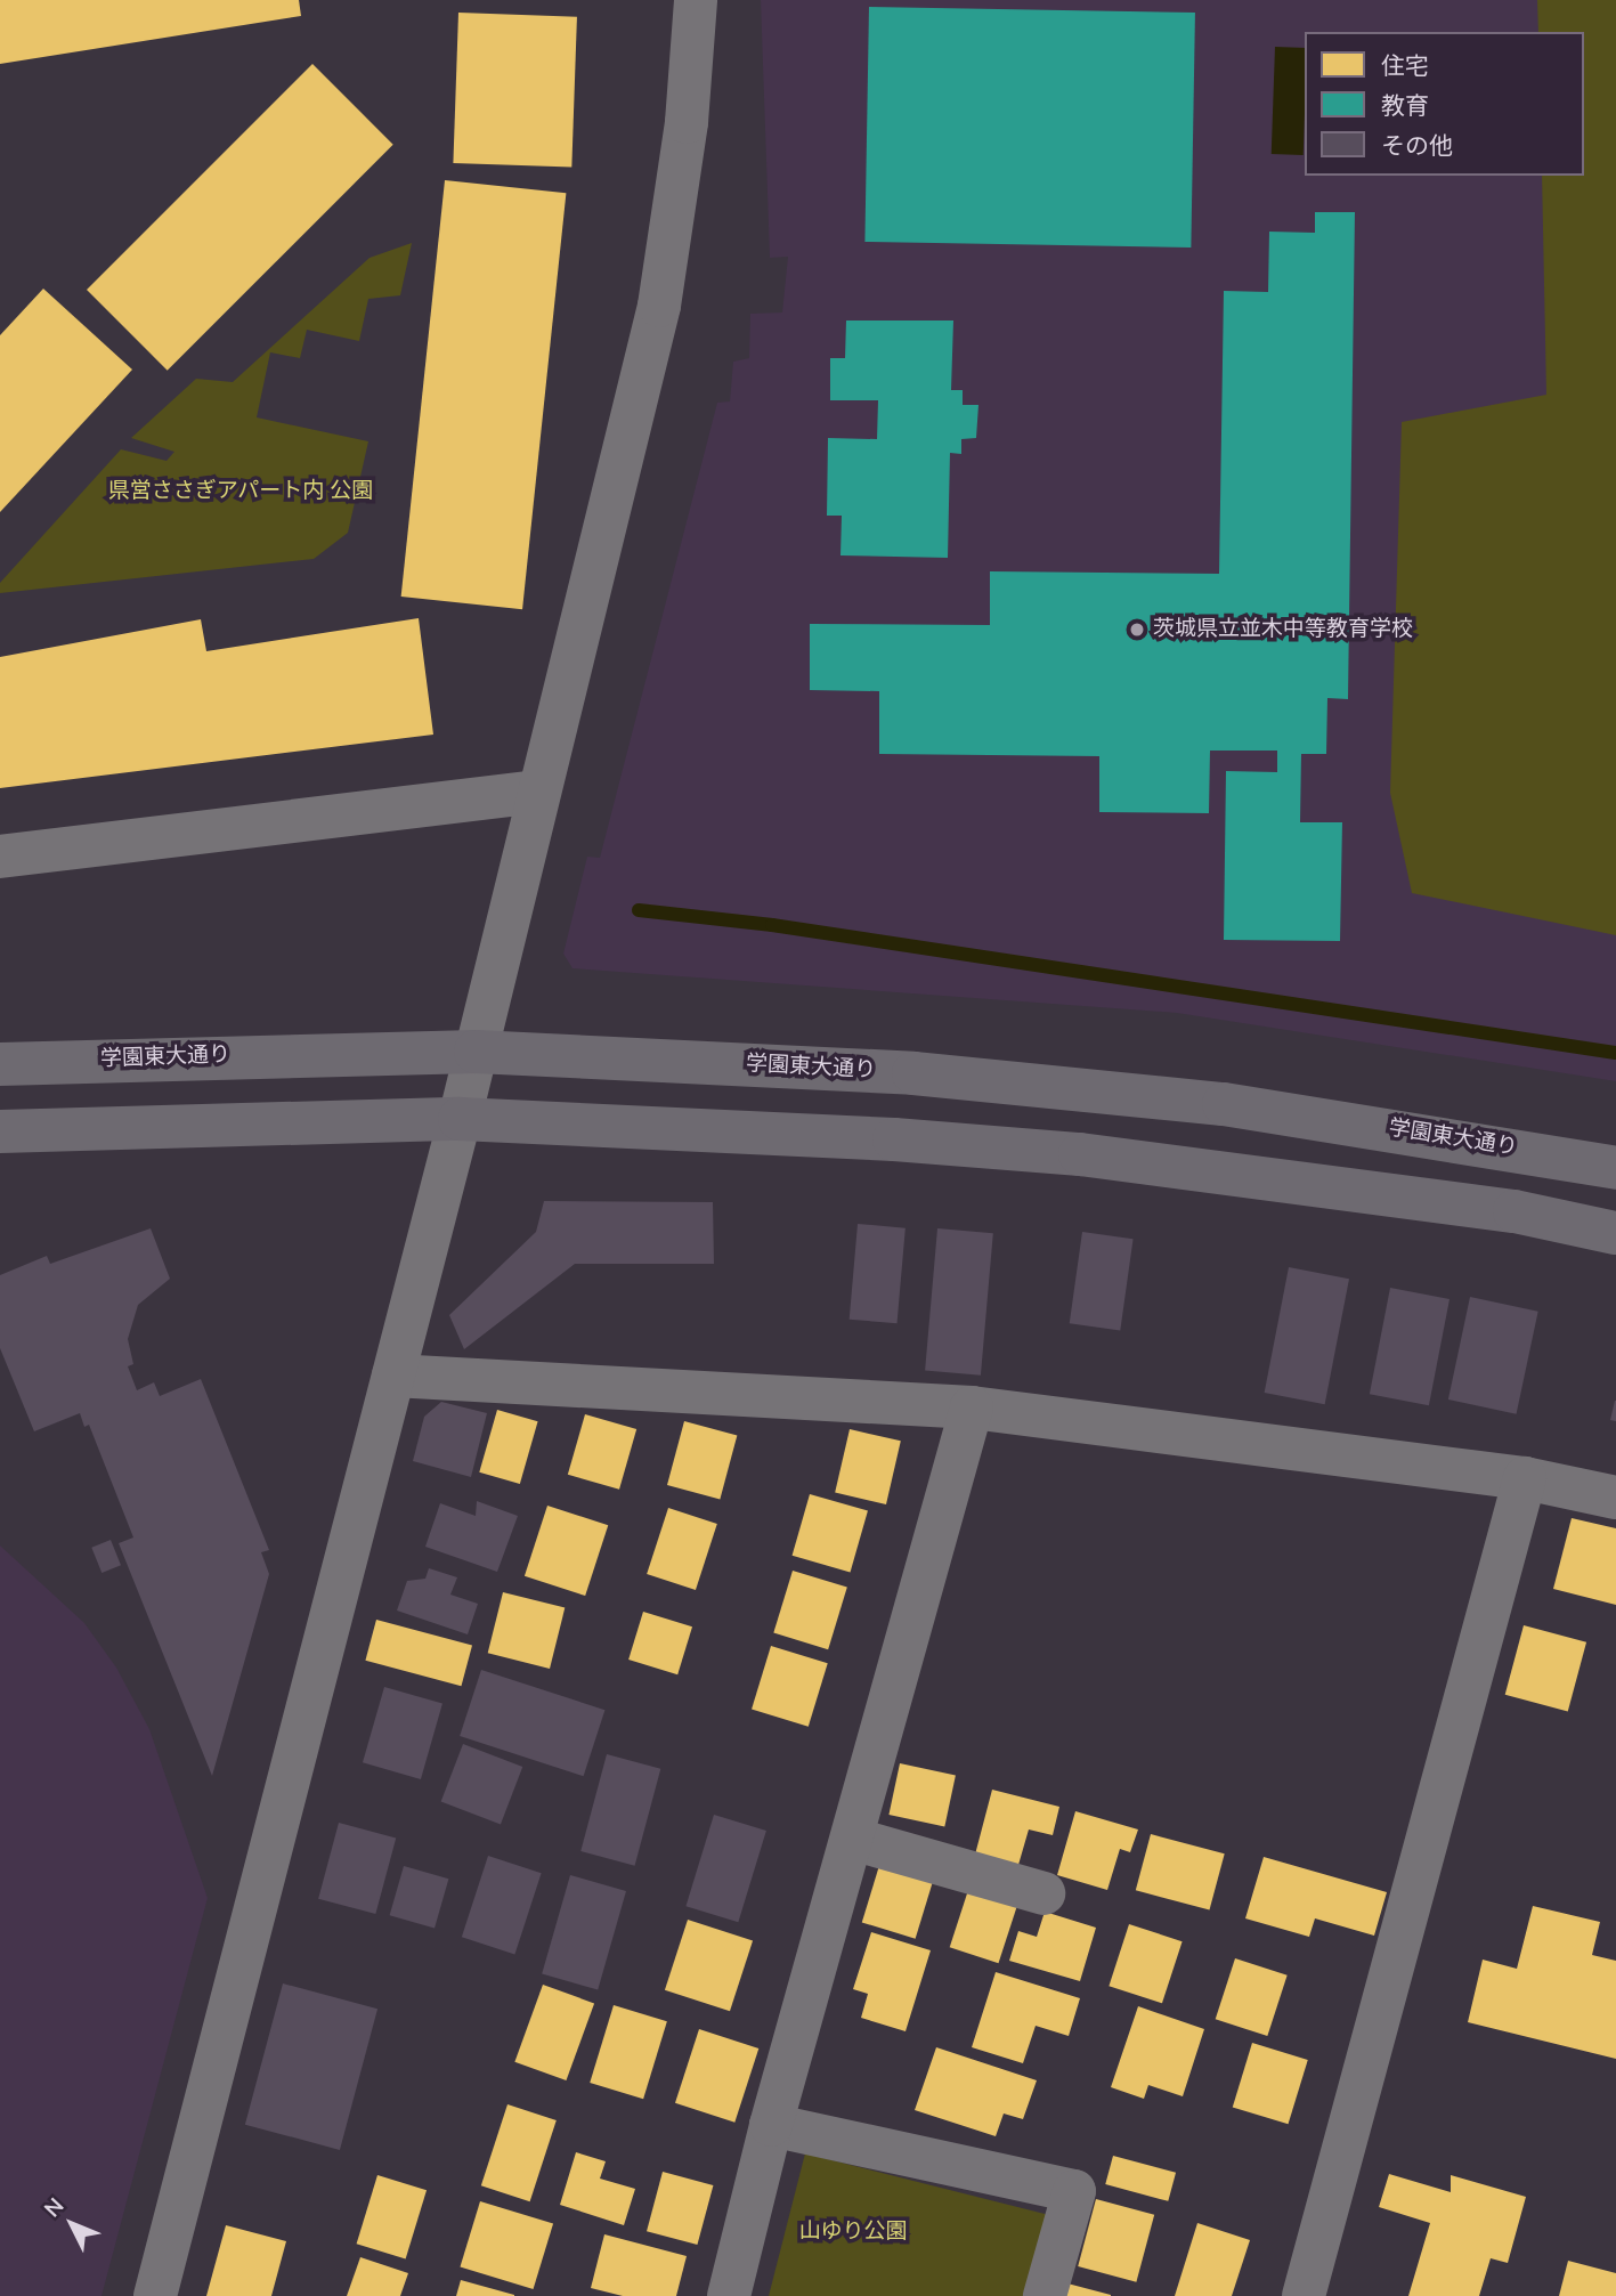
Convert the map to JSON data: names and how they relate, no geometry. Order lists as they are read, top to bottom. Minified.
{"streets":{"main road":["学園東大通り"]},"parks":["県営ささぎアパート内 公園","山ゆり公園"],"places":["茨城県立並木中等教育学校"],"legend":["住宅","教育","その他"],"north":"top left"}
